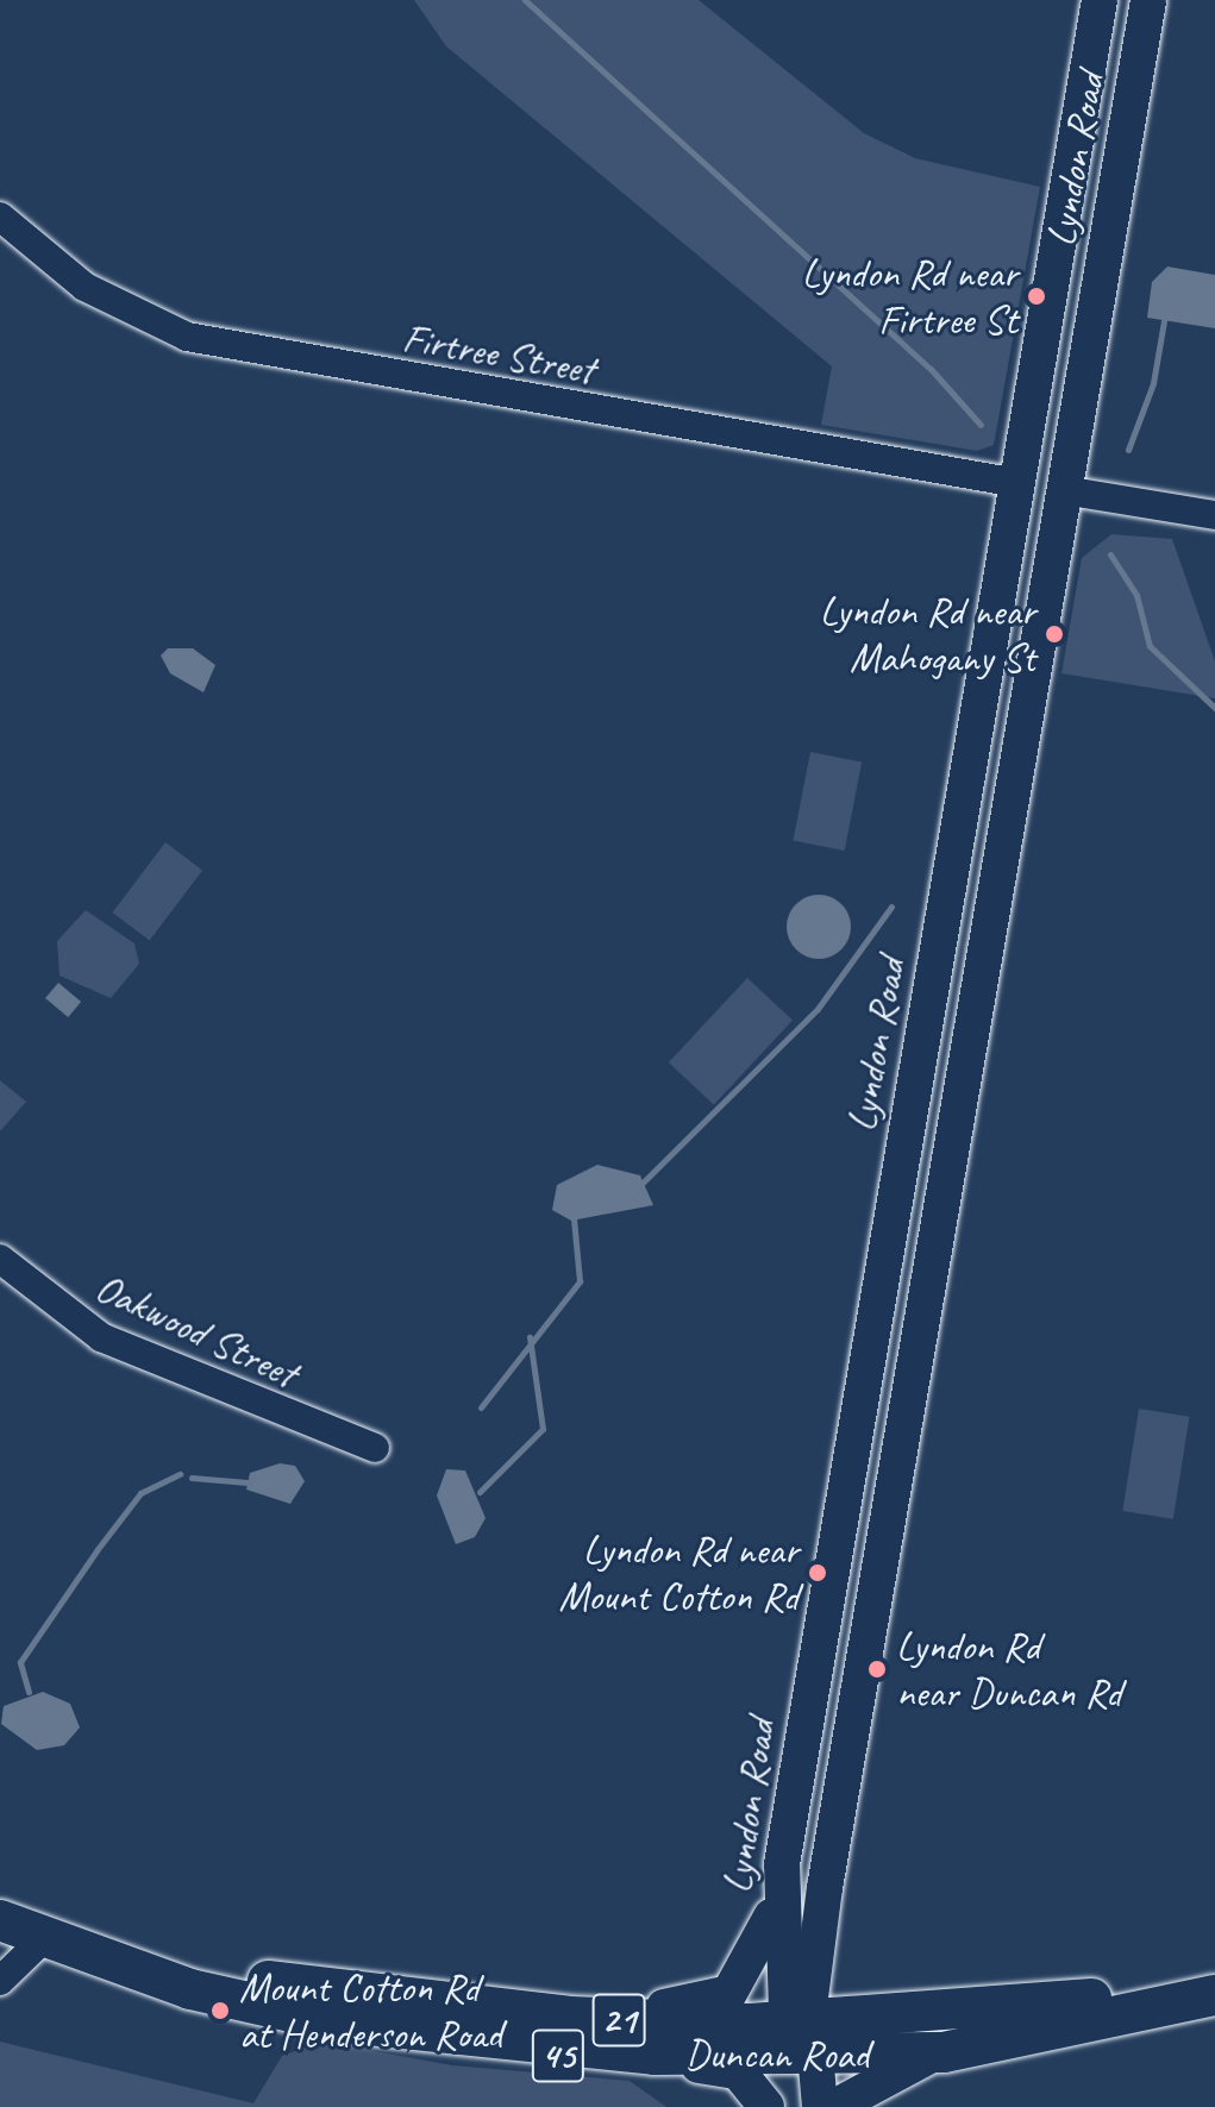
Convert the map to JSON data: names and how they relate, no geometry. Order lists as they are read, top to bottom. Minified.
{"streets":{"highway":["21","Duncan Road"],"main road":["Lyndon Road","45"],"street":["Firtree Street","Oakwood Street"]},"crossings":[["Lyndon Road","Firtree Street"],["Lyndon Road","21"],["Lyndon Road","Duncan Road"],["21","Duncan Road"],["21","45"],["Duncan Road","45"]],"places":["Lyndon Rd near Firtree St","Lyndon Rd near Mahogany St","Lyndon Rd near Mount Cotton Rd","Lyndon Rd near Duncan Rd","Mount Cotton Rd at Henderson Road"]}
